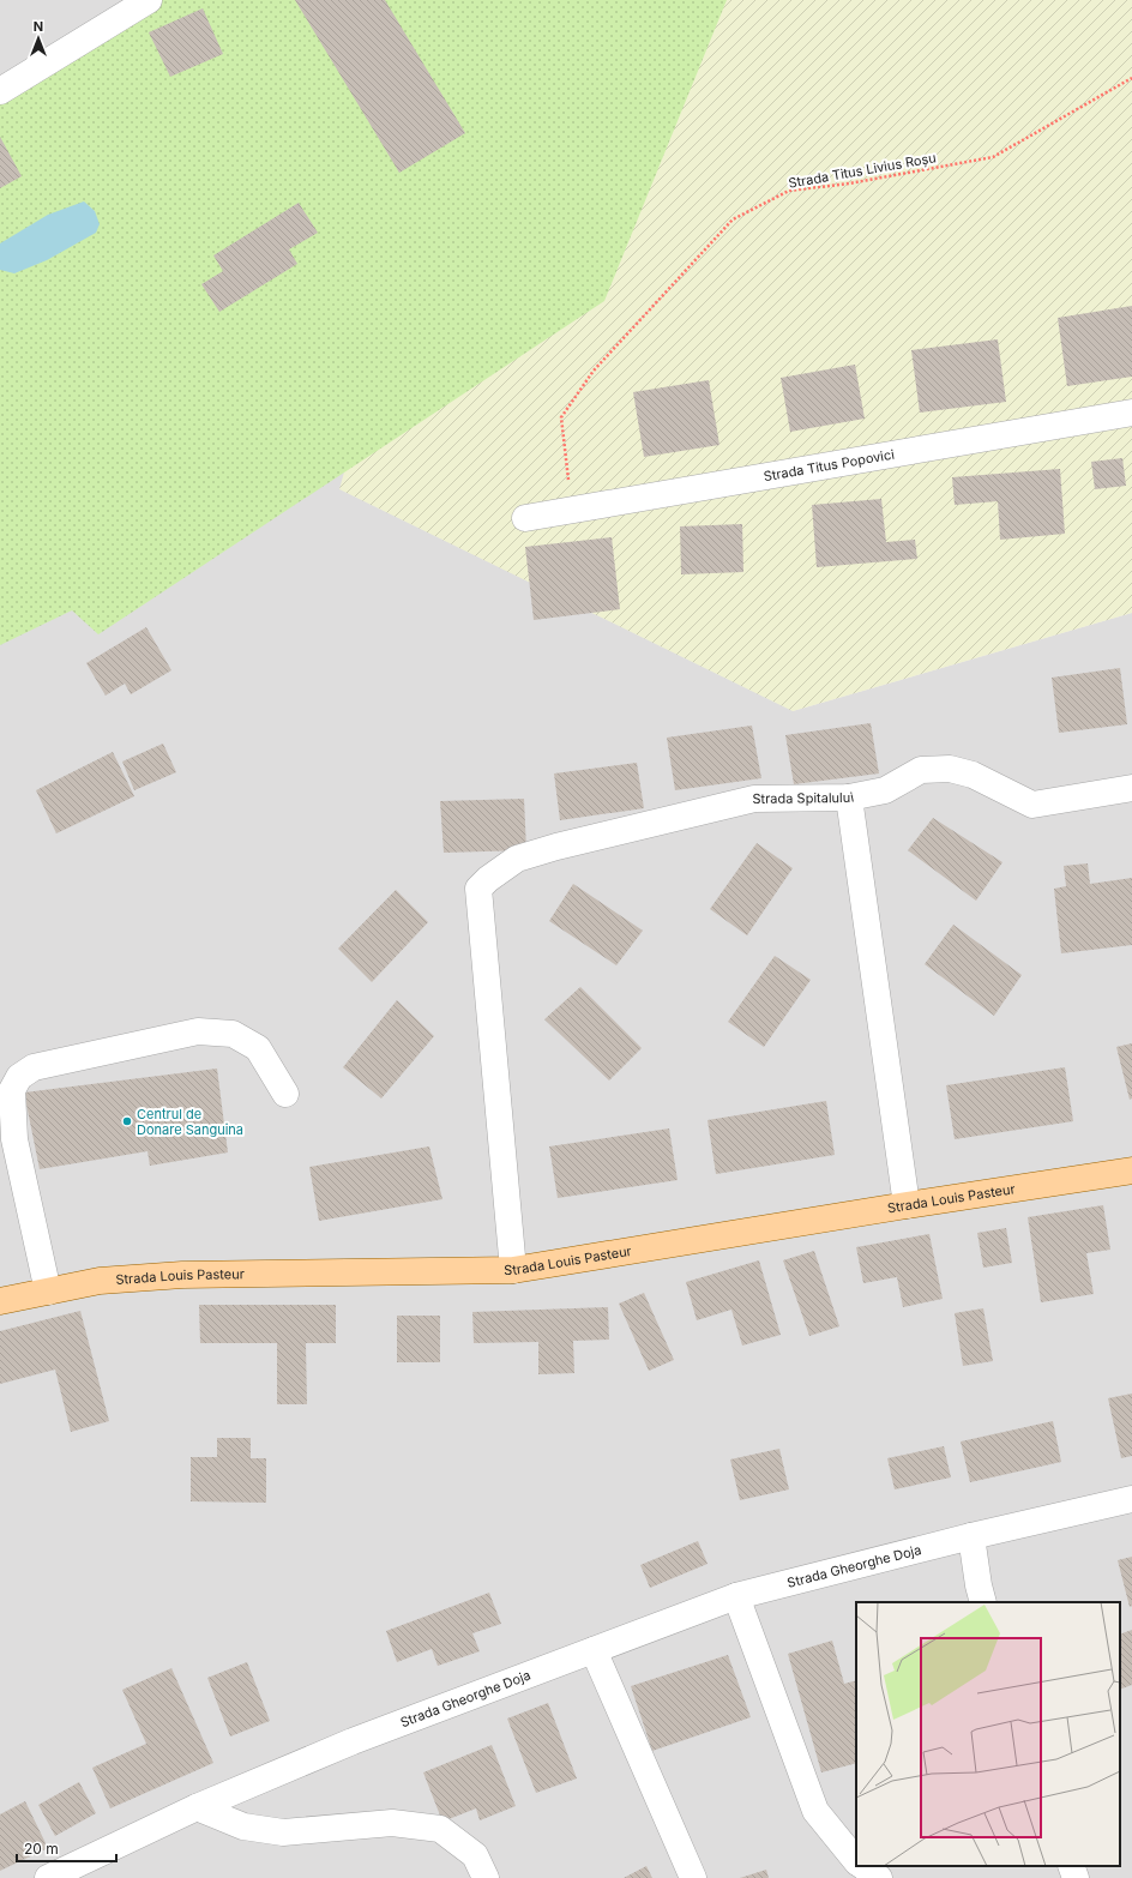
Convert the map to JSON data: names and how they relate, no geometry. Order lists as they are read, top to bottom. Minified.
{"streets":{"main road":["Strada Louis Pasteur"],"street":["Strada Titus Popovici","Strada Spitalului","Strada Gheorghe Doja"],"path":["Strada Titus Livius Roșu"]},"crossings":[["Strada Titus Livius Roșu","Strada Titus Popovici"],["Strada Spitalului","Strada Louis Pasteur"]],"places":["Centrul de Donare Sanguina"],"scale_bar":"20 m","north":"top"}
